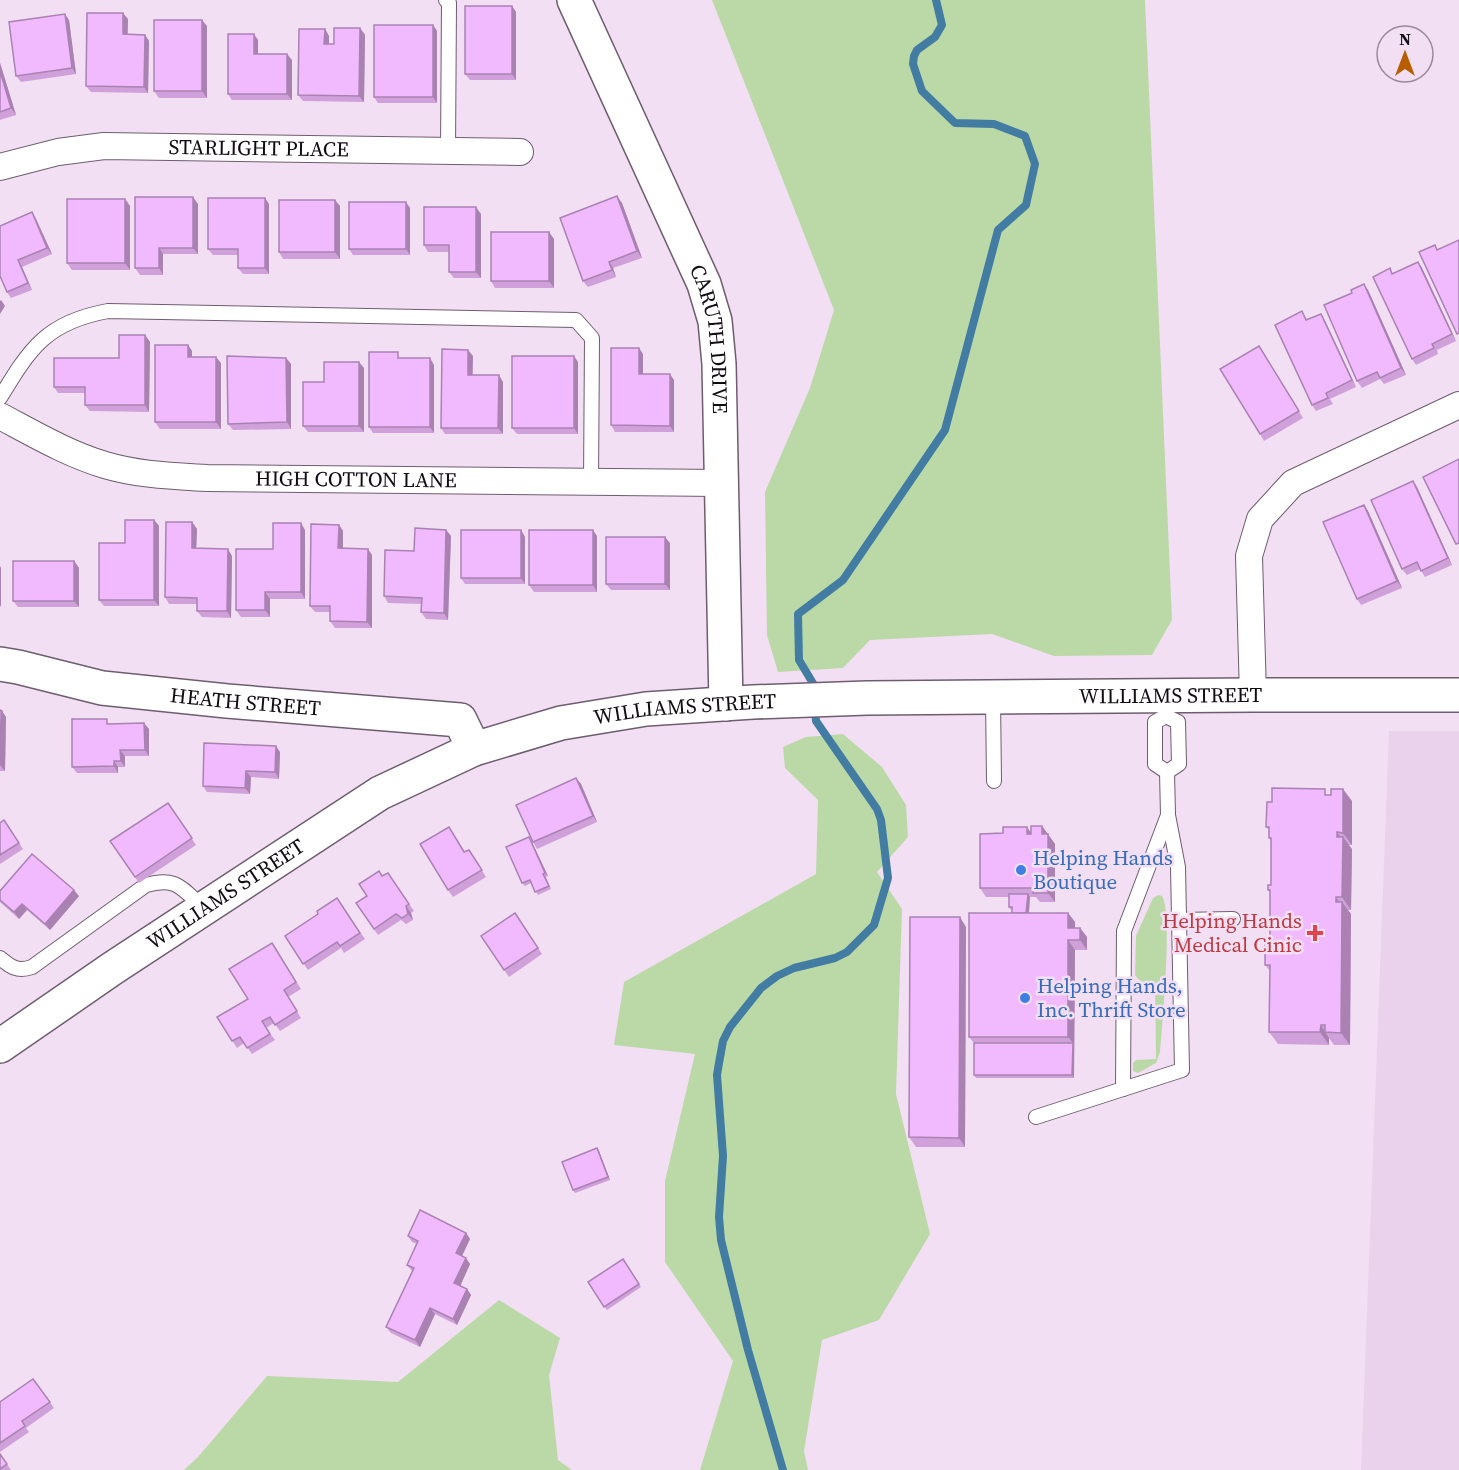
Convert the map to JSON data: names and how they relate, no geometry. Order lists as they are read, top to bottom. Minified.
{"streets":{"main road":["CARUTH DRIVE","WILLIAMS STREET","HEATH STREET"],"street":["STARLIGHT PLACE","HIGH COTTON LANE"]},"crossings":[["CARUTH DRIVE","HIGH COTTON LANE"],["CARUTH DRIVE","WILLIAMS STREET"],["WILLIAMS STREET","HEATH STREET"]],"places":{"other":["Helping Hands Boutique","Helping Hands, Inc. Thrift Store"],"health":["Helping Hands Medical Cinic"]},"north":"top"}
